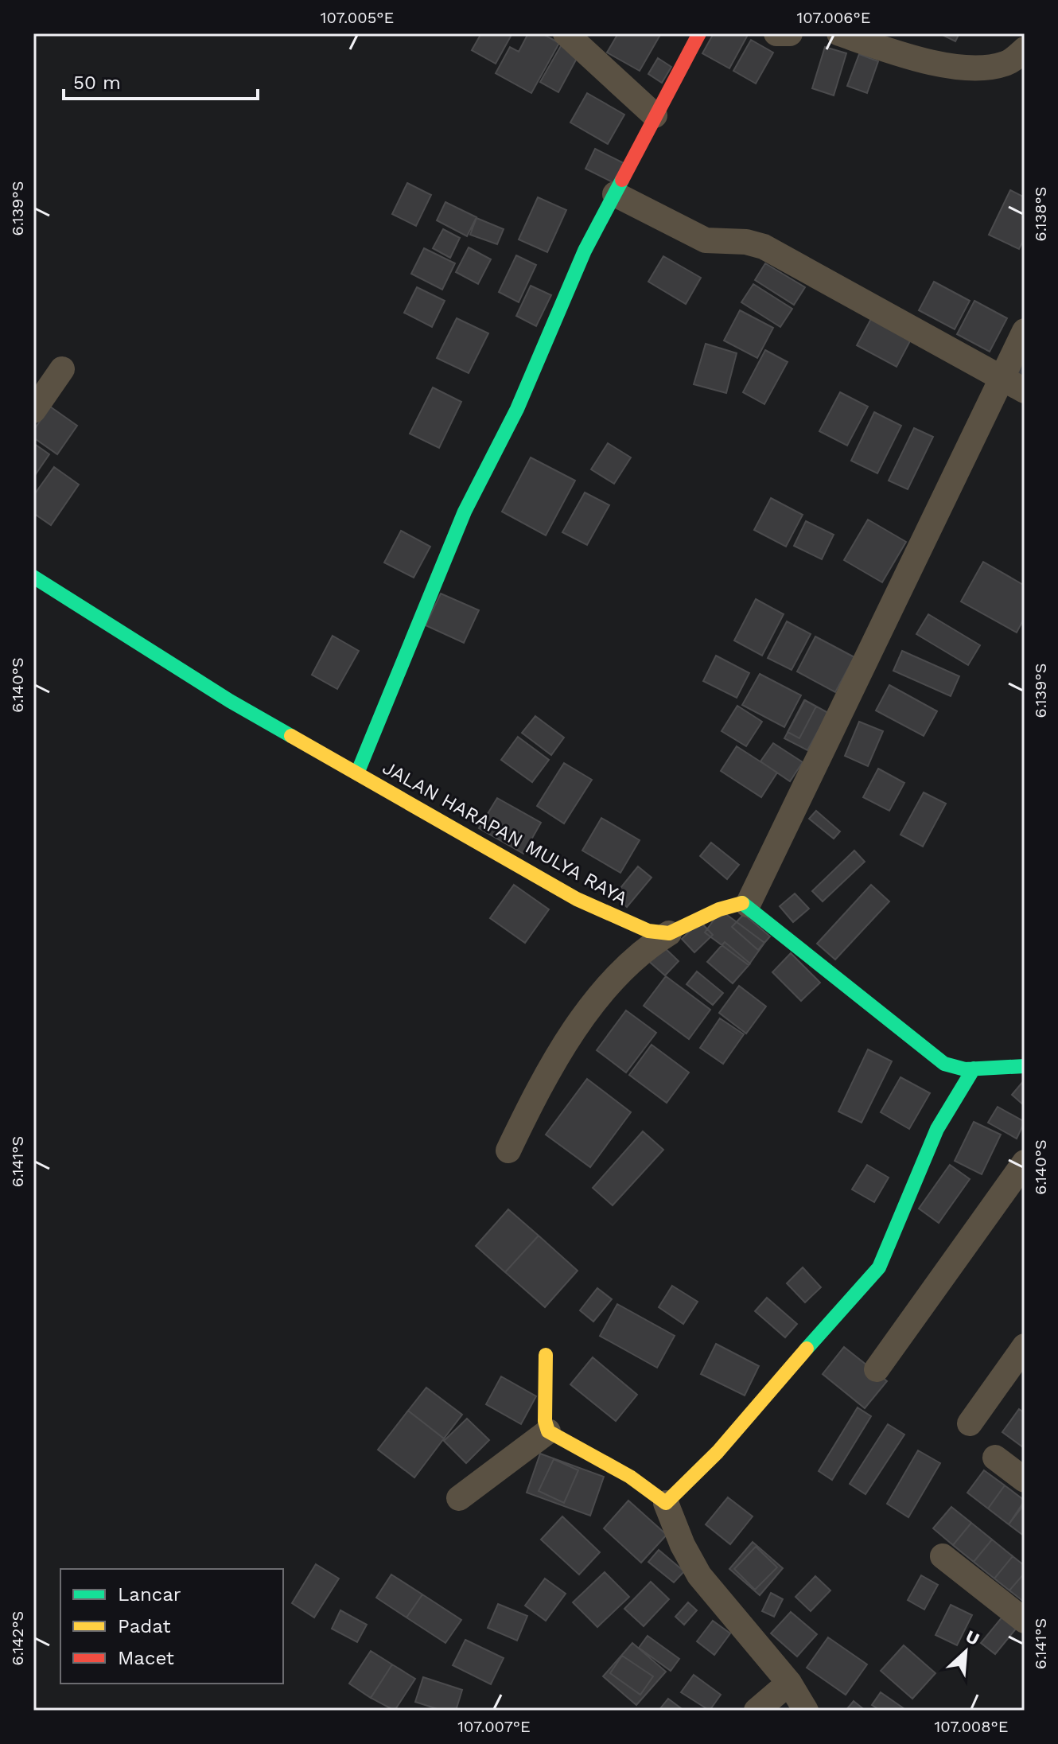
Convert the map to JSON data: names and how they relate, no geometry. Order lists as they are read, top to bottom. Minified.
{"streets":{"street":["JALAN HARAPAN MULYA RAYA"]},"legend":["Lancar","Padat","Macet"],"scale_bar":"50 m","north":"top right","coordinates":["107.005°E","107.006°E","6.139°S","6.138°S","6.140°S","6.141°S","6.142°S","107.007°E","107.008°E"]}
